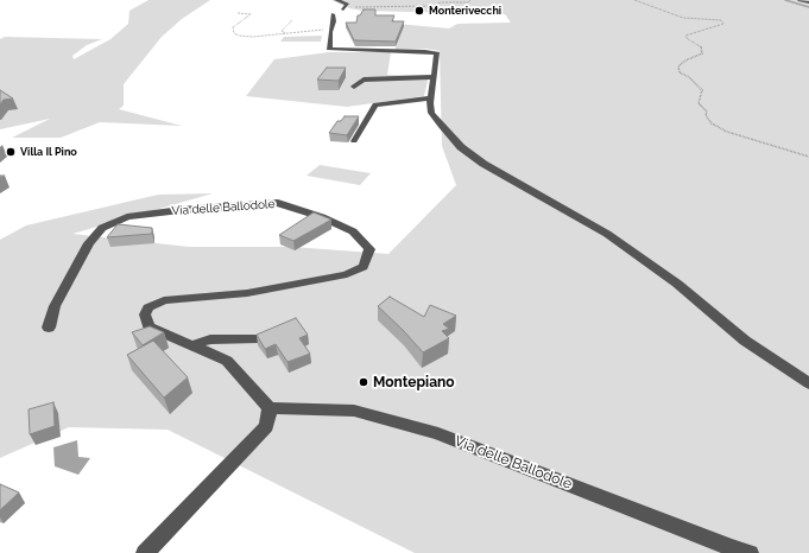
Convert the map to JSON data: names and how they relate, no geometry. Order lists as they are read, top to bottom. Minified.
{"streets":{"street":["Via delle Ballodole"]},"places":["Monterivecchi","Villa Il Pino","Montepiano"]}
